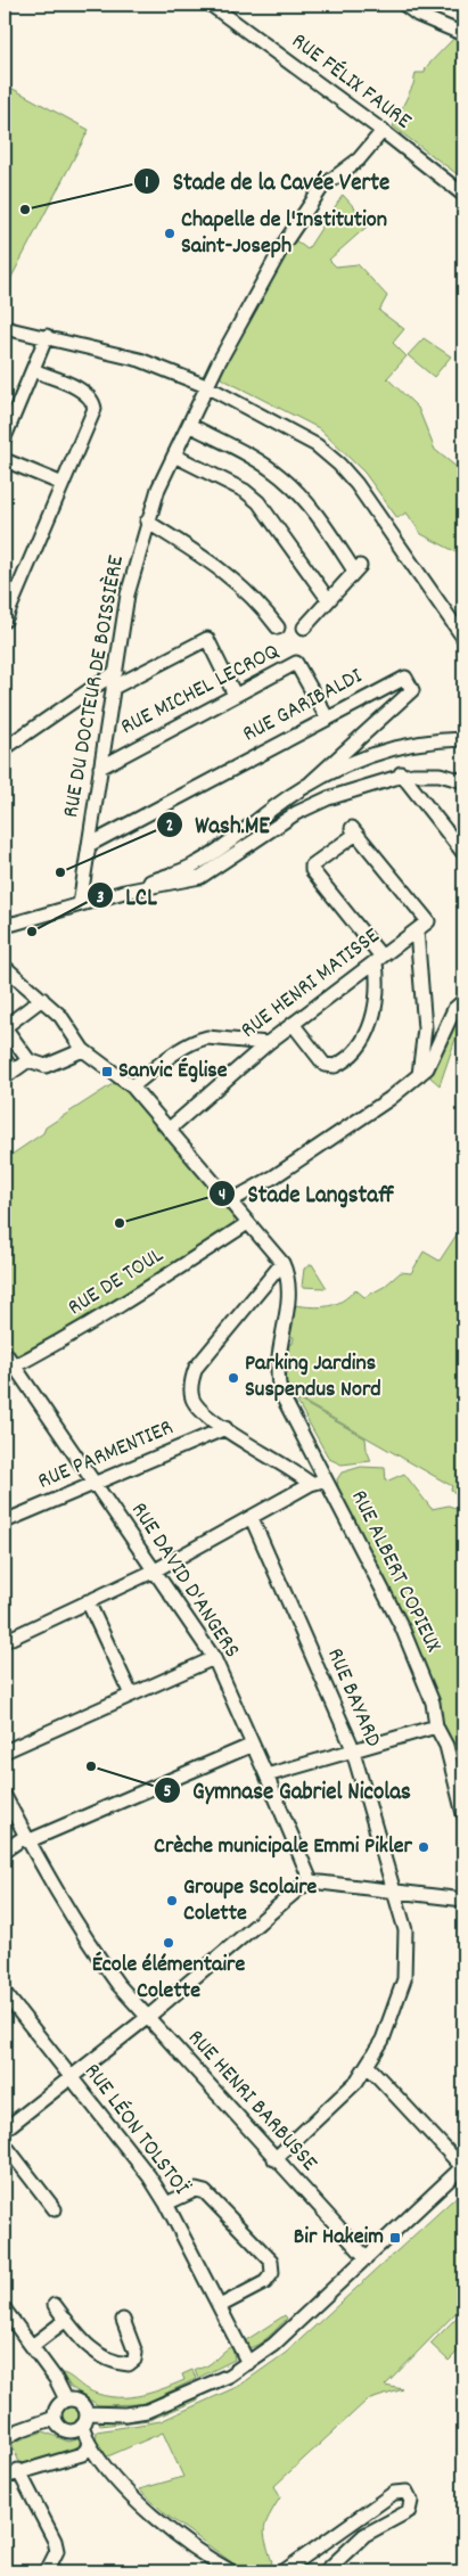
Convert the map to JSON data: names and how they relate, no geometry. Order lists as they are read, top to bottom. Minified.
{"streets":{"street":["RUE FÉLIX FAURE","RUE DU DOCTEUR DE BOISSIÈRE","RUE MICHEL LECROQ","RUE GARIBALDI","RUE HENRI MATISSE","RUE DE TOUL","RUE PARMENTIER","RUE ALBERT COPIEUX","RUE DAVID D'ANGERS","RUE BAYARD","RUE HENRI BARBUSSE","RUE LÉON TOLSTOÏ"]},"crossings":[["RUE FÉLIX FAURE","RUE DU DOCTEUR DE BOISSIÈRE"],["RUE DU DOCTEUR DE BOISSIÈRE","RUE MICHEL LECROQ"],["RUE DU DOCTEUR DE BOISSIÈRE","RUE GARIBALDI"],["RUE MICHEL LECROQ","RUE GARIBALDI"],["RUE DE TOUL","RUE DAVID D'ANGERS"],["RUE PARMENTIER","RUE DAVID D'ANGERS"],["RUE ALBERT COPIEUX","RUE DAVID D'ANGERS"],["RUE ALBERT COPIEUX","RUE BAYARD"],["RUE BAYARD","RUE HENRI BARBUSSE"]],"places":{"other":["Stade de la Cavée Verte","Chapelle de l'Institution Saint-Joseph","Wash.ME","LCL","Stade Langstaff","Parking Jardins Suspendus Nord","Gymnase Gabriel Nicolas","Crèche municipale Emmi Pikler","Groupe Scolaire Colette","École élémentaire Colette"],"transit":["Sanvic Église","Bir Hakeim"]}}
